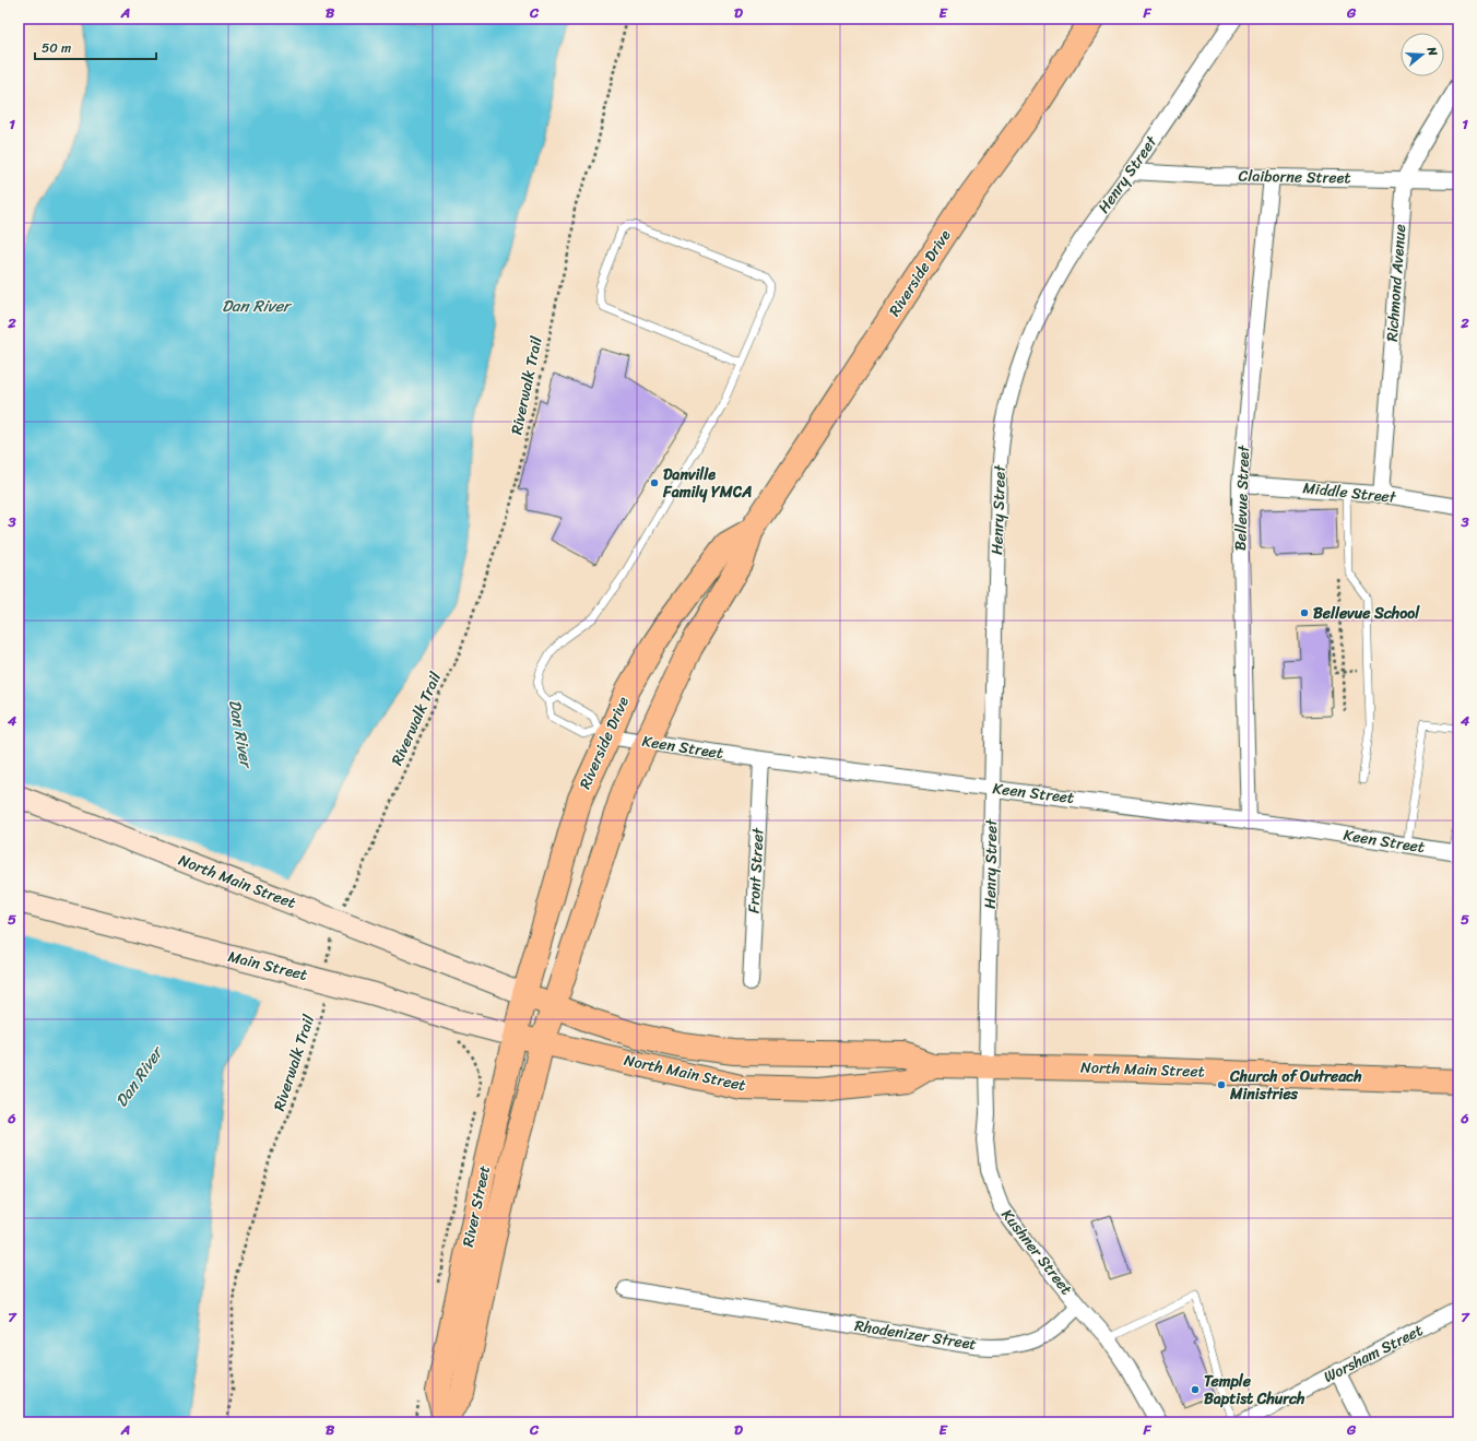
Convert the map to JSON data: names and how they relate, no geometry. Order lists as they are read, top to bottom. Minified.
{"streets":{"main road":["Riverside Drive","North Main Street","Main Street","River Street"],"street":["Henry Street","Claiborne Street","Richmond Avenue","Middle Street","Bellevue Street","Keen Street","Front Street","Kushner Street","Rhodenizer Street","Worsham Street"],"path":["Riverwalk Trail"]},"crossings":[["Henry Street","Claiborne Street"],["Henry Street","Keen Street"],["Henry Street","North Main Street"],["Henry Street","Kushner Street"],["Claiborne Street","Richmond Avenue"],["Claiborne Street","Bellevue Street"],["Riverside Drive","Keen Street"],["Riverside Drive","North Main Street"],["Riverside Drive","River Street"],["Richmond Avenue","Middle Street"],["Middle Street","Bellevue Street"],["Bellevue Street","Keen Street"],["Keen Street","Front Street"],["North Main Street","Main Street"],["North Main Street","River Street"],["North Main Street","Kushner Street"],["Main Street","River Street"],["Kushner Street","Rhodenizer Street"]],"water":["Dan River"],"places":["Danville Family YMCA","Bellevue School","Church of Outreach Ministries","Temple Baptist Church"],"scale_bar":"50 m","north":"right","grid":{"columns":["A","B","C","D","E","F","G"],"rows":["1","2","3","4","5","6","7"]}}
